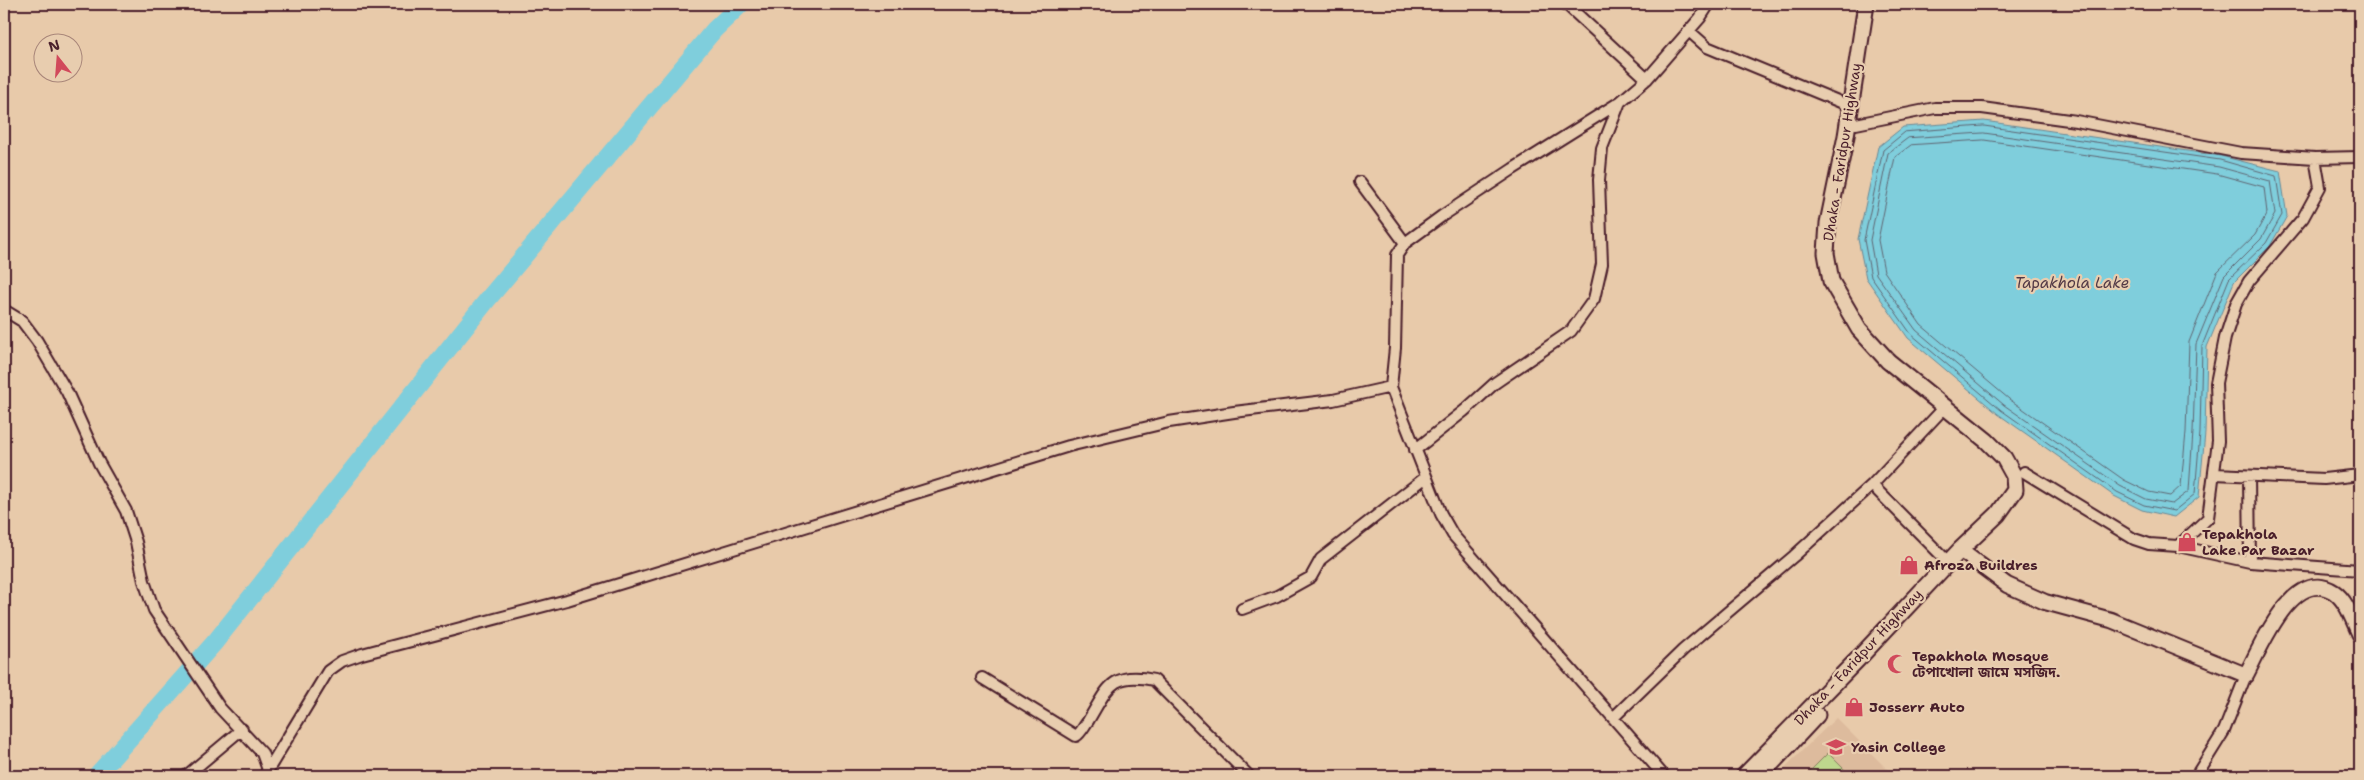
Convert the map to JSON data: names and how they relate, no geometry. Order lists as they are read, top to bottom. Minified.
{"streets":{"highway":["Dhaka - Faridpur Highway"]},"water":["Tapakhola Lake"],"places":{"shop":["Tepakhola Lake Par Bazar","Afroza Buildres","Josserr Auto"],"mosque":["Tepakhola Mosque টেপাখোলা জামে মসজিদ."],"school or university":["Yasin College"]},"north":"top"}
